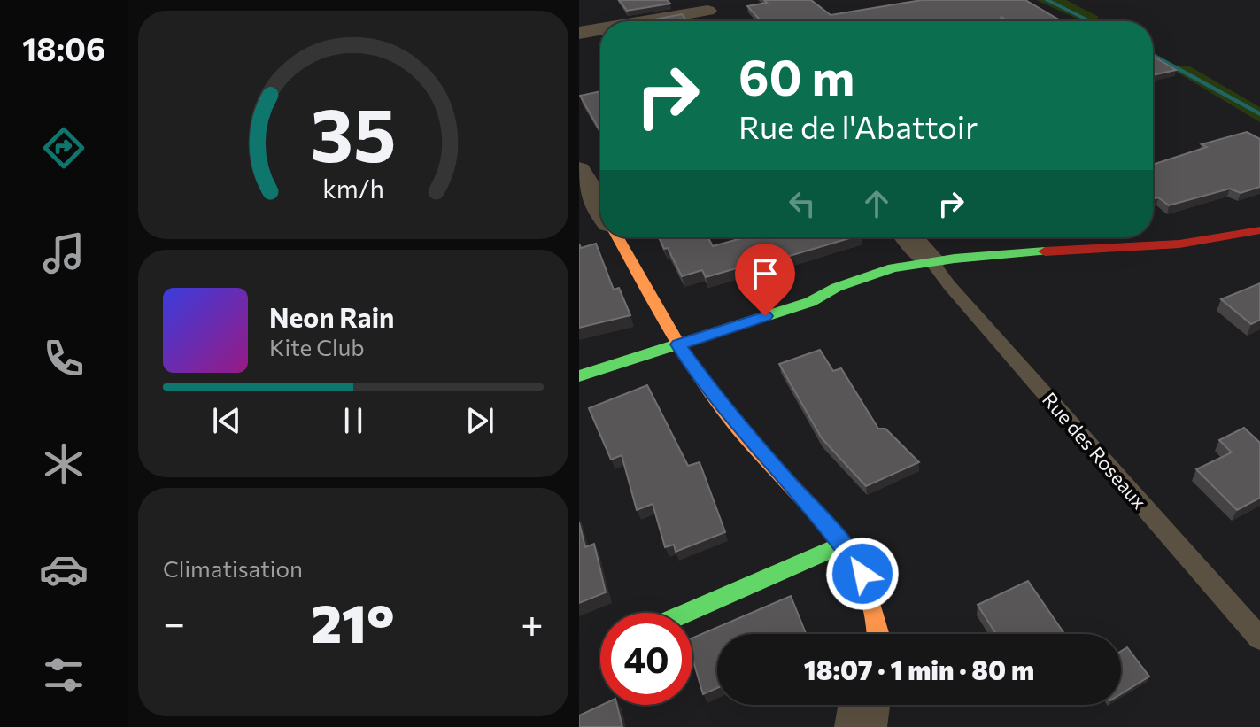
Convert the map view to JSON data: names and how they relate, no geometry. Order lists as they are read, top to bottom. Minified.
{"streets":{"lane":["Rue des Roseaux"]},"page":{"tabs":"18:06","turn":["60 m","Rue de l'Abattoir"],"song":["Neon Rain","Kite Club"],"tile":"Climatisation","heat":["−","21°","+"],"limit":"40","trip":"18:07 · 1 min · 80 m","gauge":["35","km/h"]}}
